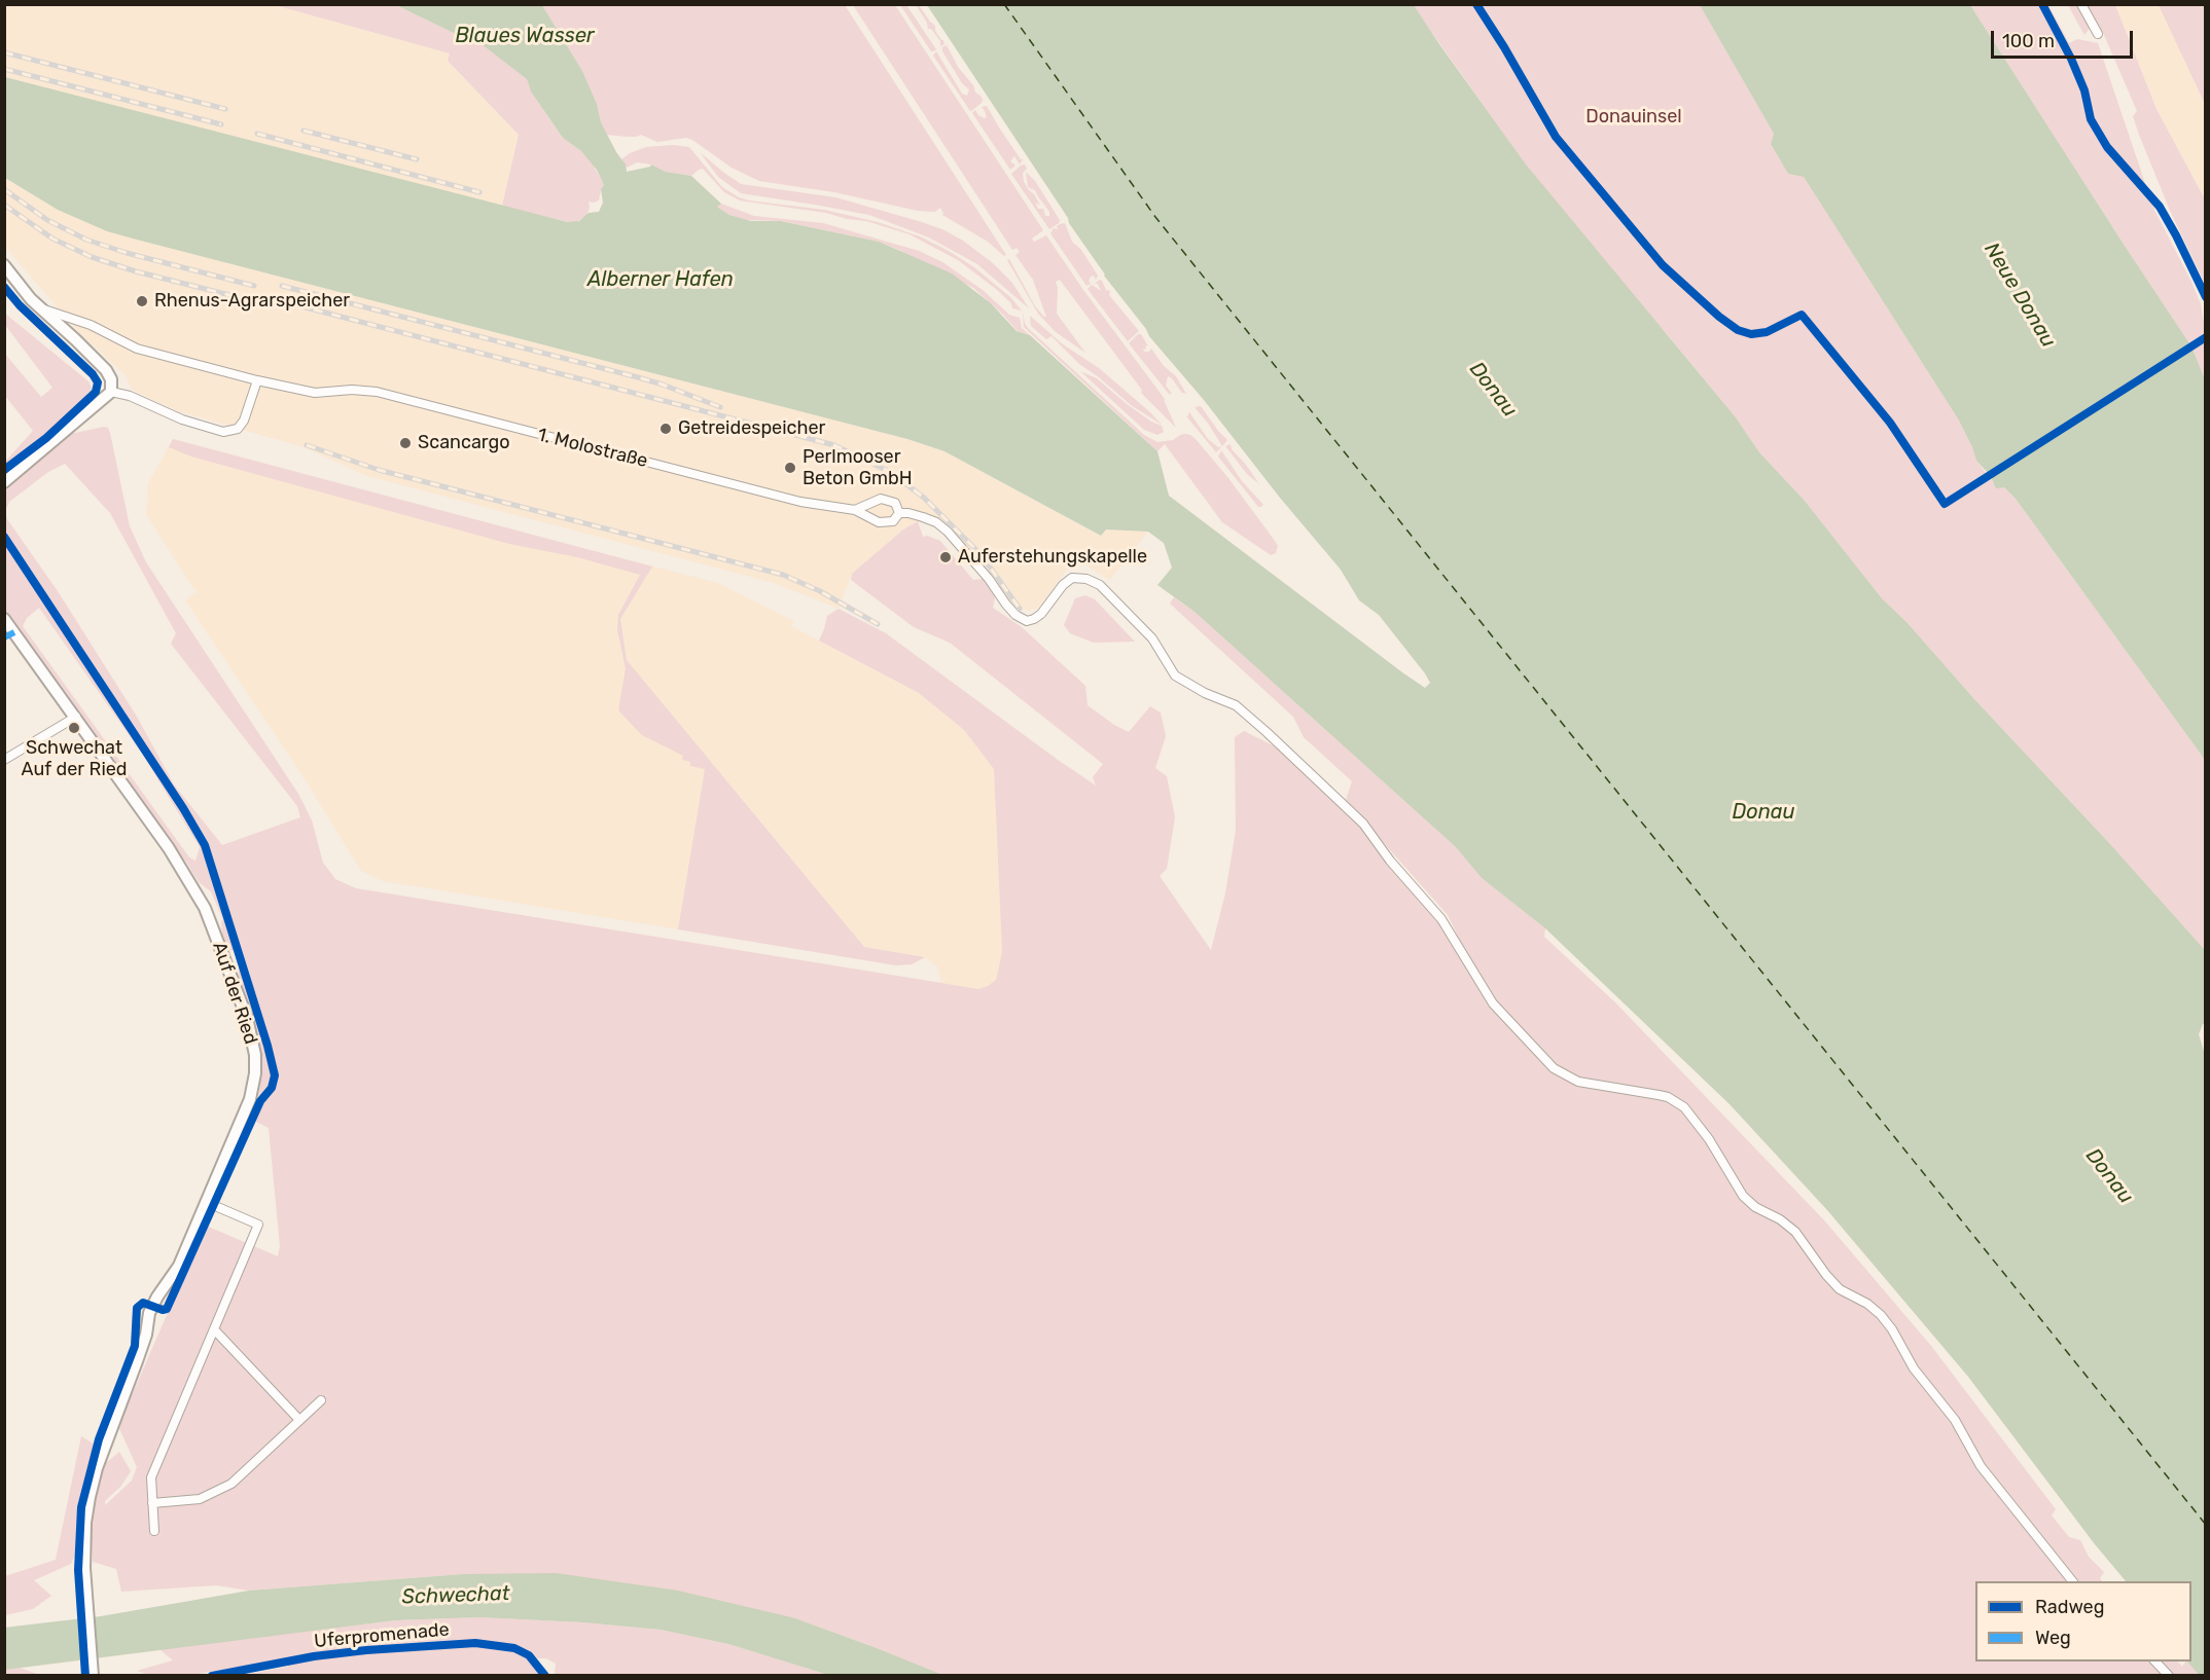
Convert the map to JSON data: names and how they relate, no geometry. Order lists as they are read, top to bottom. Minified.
{"streets":{"main road":["Auf der Ried"],"street":["1. Molostraße"],"cycle path":["Uferpromenade"]},"water":["Blaues Wasser","Alberner Hafen","Neue Donau","Donau","Schwechat"],"parks":["Donauinsel"],"places":["Rhenus-Agrarspeicher","Getreidespeicher","Scancargo","Perlmooser Beton GmbH","Auferstehungskapelle","Schwechat Auf der Ried"],"legend":["Radweg","Weg"],"scale_bar":"100 m"}
